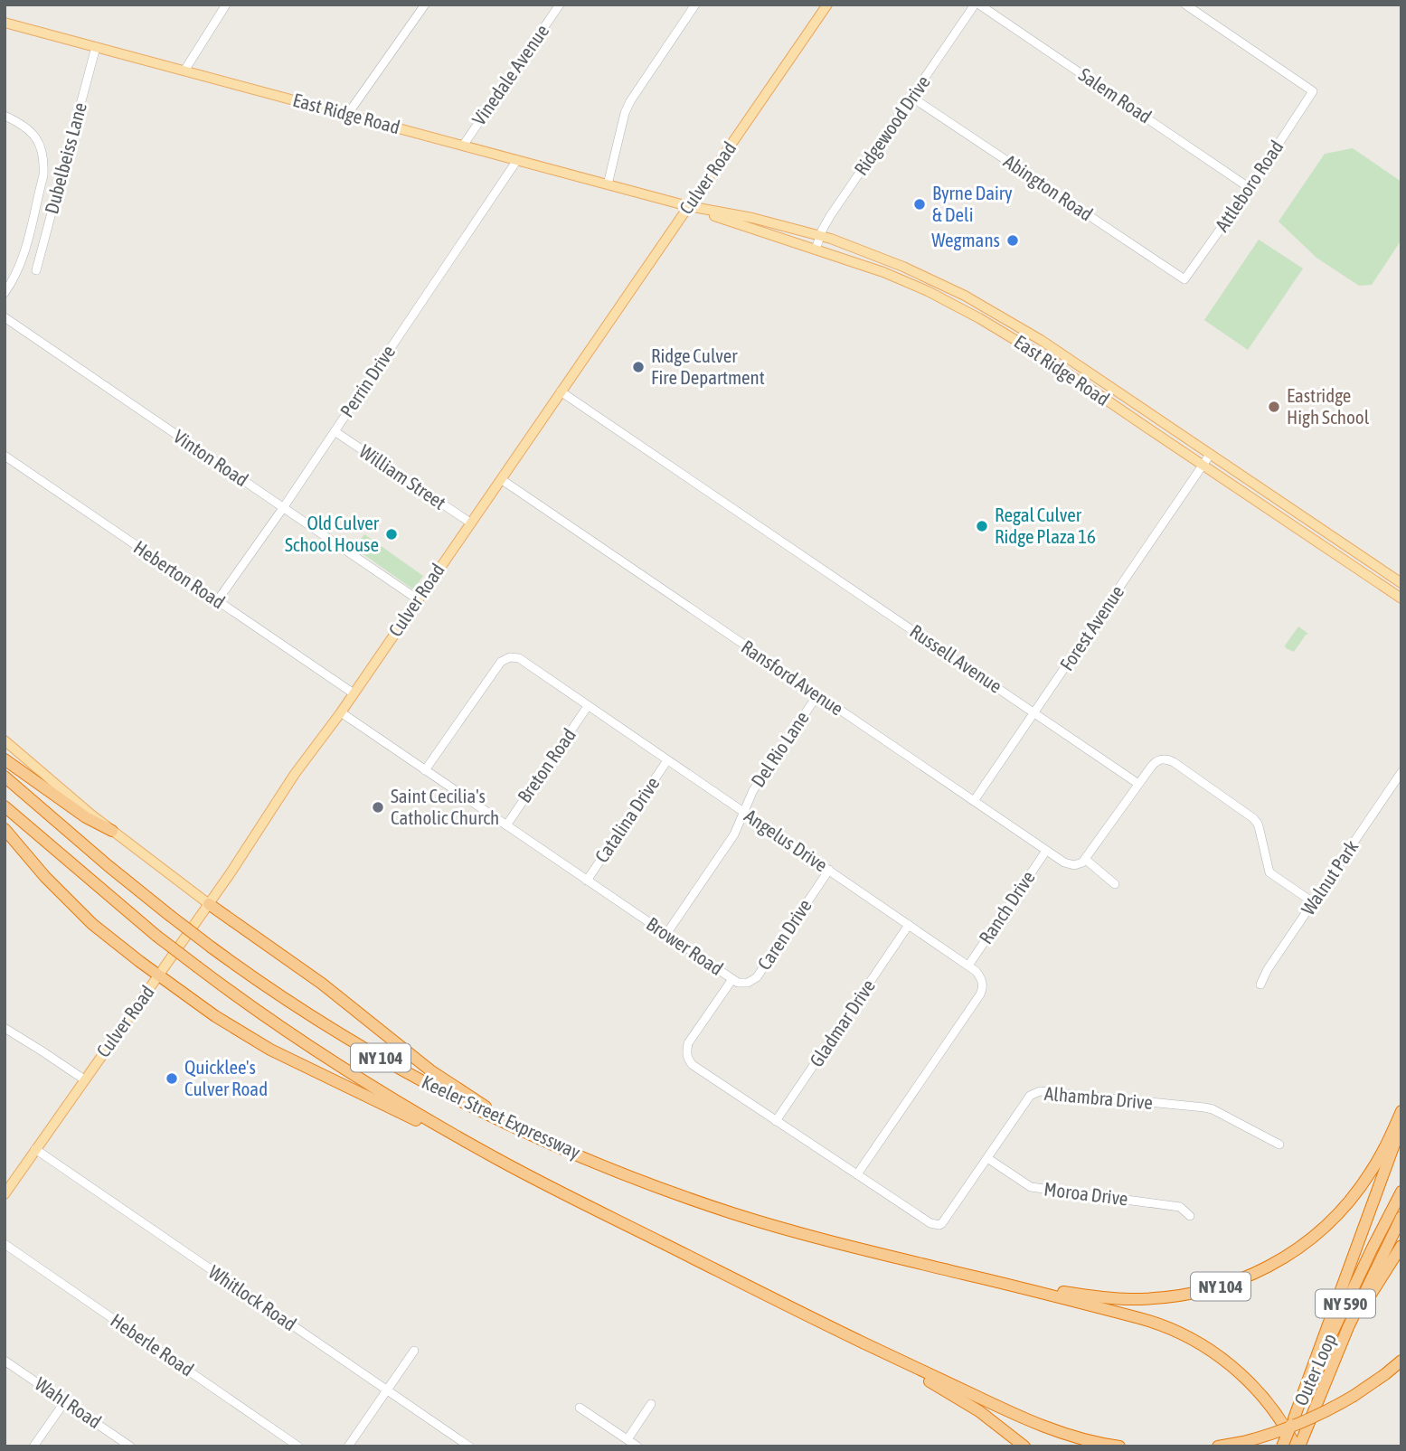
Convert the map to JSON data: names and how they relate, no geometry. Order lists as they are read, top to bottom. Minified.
{"streets":{"highway":["NY 104","Keeler Street Expressway","NY 590","Outer Loop"],"main road":["East Ridge Road","Culver Road"],"street":["Vinedale Avenue","Salem Road","Ridgewood Drive","Dubelbeiss Lane","Attleboro Road","Abington Road","Perrin Drive","Vinton Road","William Street","Heberton Road","Forest Avenue","Russell Avenue","Ransford Avenue","Del Rio Lane","Breton Road","Catalina Drive","Angelus Drive","Walnut Park","Ranch Drive","Caren Drive","Brower Road","Gladmar Drive","Alhambra Drive","Moroa Drive","Whitlock Road","Heberle Road","Wahl Road"]},"crossings":[["Vinedale Avenue","East Ridge Road"],["Salem Road","Ridgewood Drive"],["Salem Road","Attleboro Road"],["East Ridge Road","Ridgewood Drive"],["East Ridge Road","Dubelbeiss Lane"],["East Ridge Road","Culver Road"],["East Ridge Road","Perrin Drive"],["East Ridge Road","Forest Avenue"],["Ridgewood Drive","Abington Road"],["Culver Road","Vinton Road"],["Culver Road","William Street"],["Culver Road","Heberton Road"],["Culver Road","Russell Avenue"],["Culver Road","Ransford Avenue"],["Culver Road","Brower Road"],["Culver Road","Whitlock Road"],["Attleboro Road","Abington Road"],["Perrin Drive","Vinton Road"],["Perrin Drive","William Street"],["Perrin Drive","Heberton Road"],["Forest Avenue","Russell Avenue"],["Forest Avenue","Ransford Avenue"],["Ransford Avenue","Del Rio Lane"],["Ransford Avenue","Ranch Drive"],["Del Rio Lane","Angelus Drive"],["Del Rio Lane","Brower Road"],["Breton Road","Angelus Drive"],["Breton Road","Brower Road"],["Catalina Drive","Angelus Drive"],["Catalina Drive","Brower Road"],["Angelus Drive","Ranch Drive"],["Angelus Drive","Caren Drive"],["Angelus Drive","Brower Road"],["Angelus Drive","Gladmar Drive"],["Caren Drive","Brower Road"],["Brower Road","Gladmar Drive"],["Brower Road","Alhambra Drive"],["NY 104","Keeler Street Expressway"],["Alhambra Drive","Moroa Drive"]],"places":["Byrne Dairy & Deli","Wegmans","Ridge Culver Fire Department","Eastridge High School","Regal Culver Ridge Plaza 16","Old Culver School House","Saint Cecilia's Catholic Church","Quicklee's Culver Road"]}
